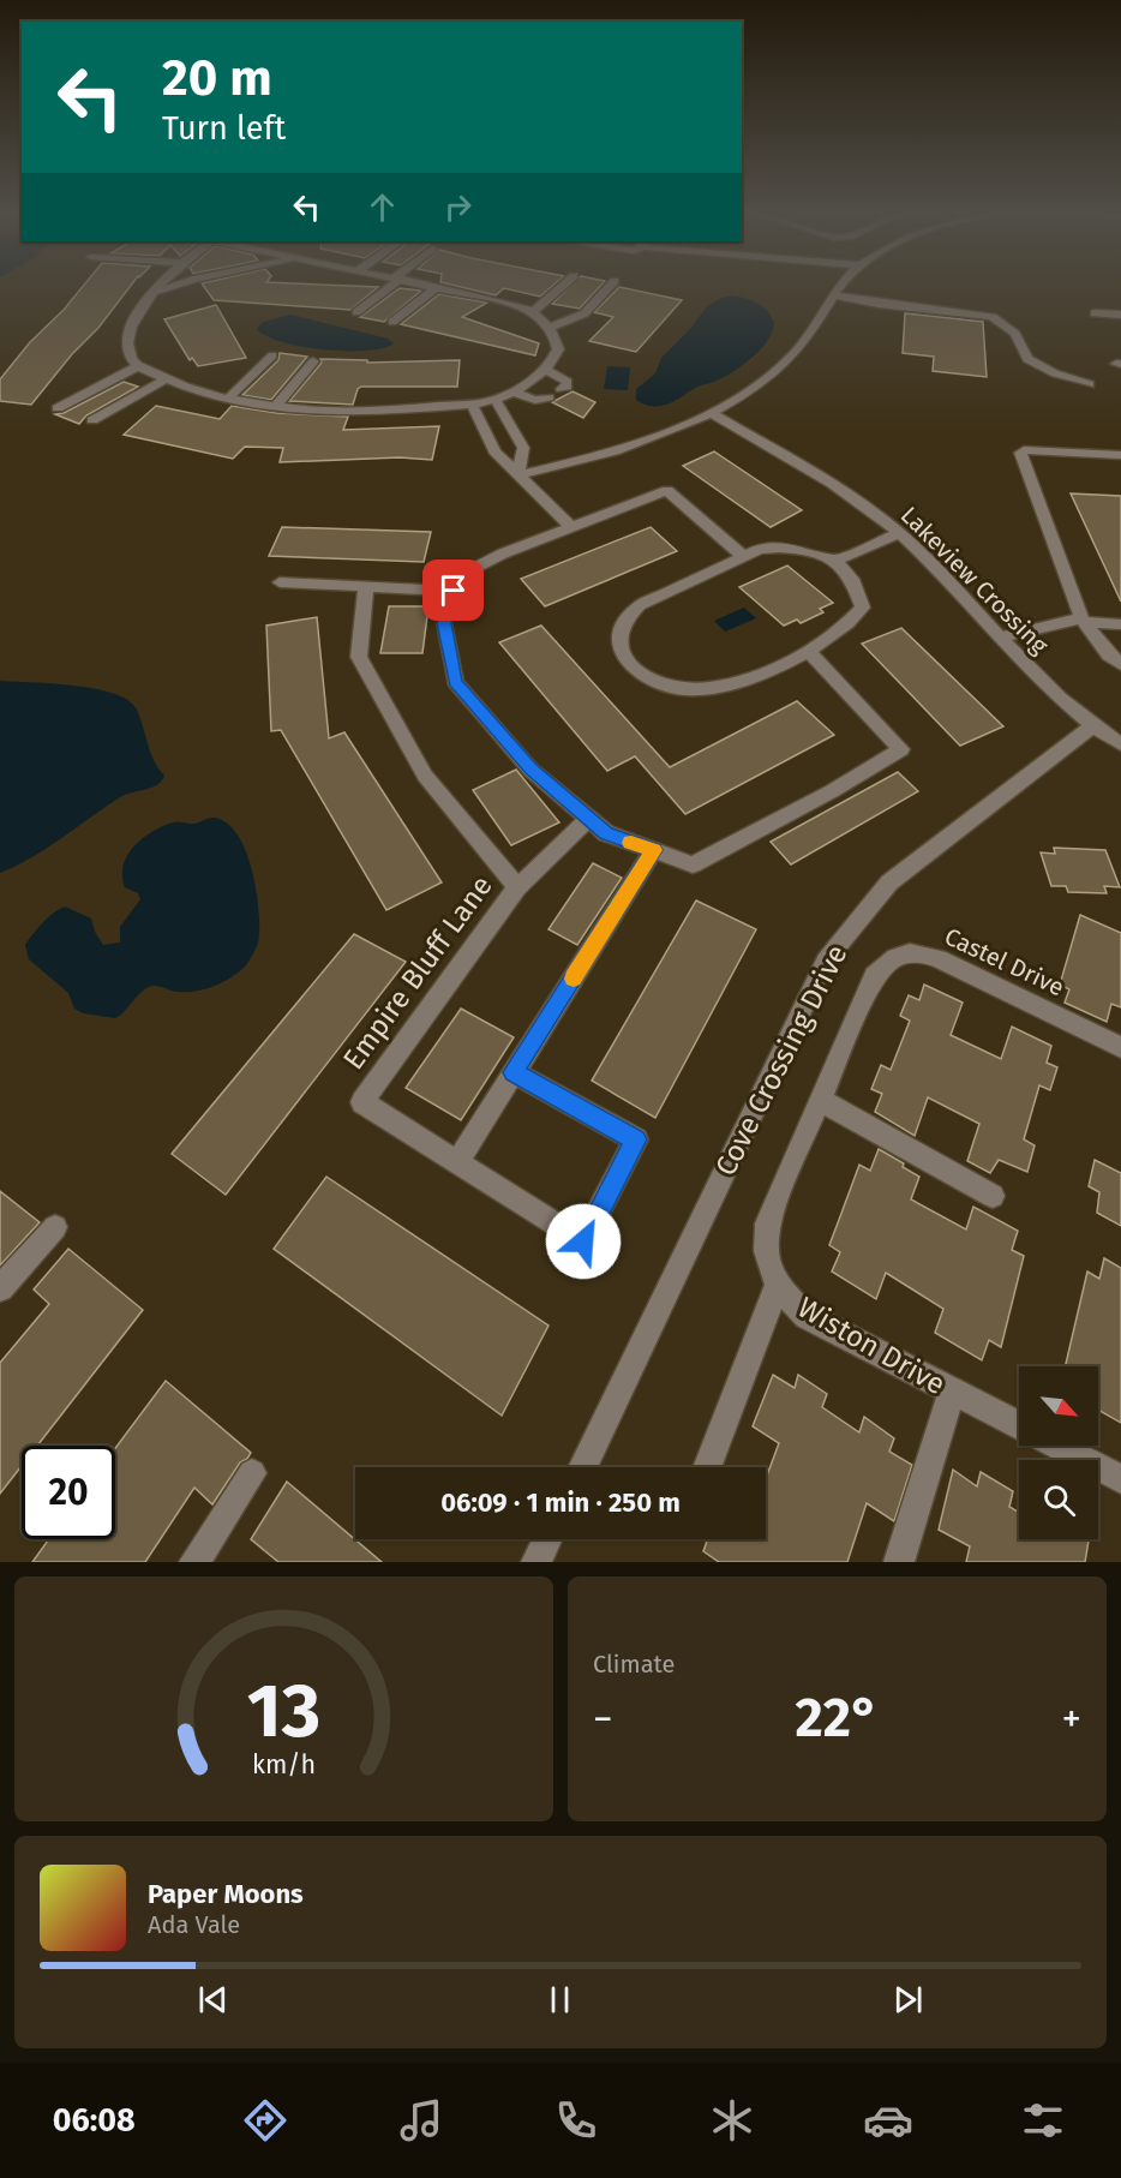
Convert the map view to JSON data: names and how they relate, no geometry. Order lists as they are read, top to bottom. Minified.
{"streets":{"street":["Lakeview Crossing","Castel Drive","Empire Bluff Lane","Cove Crossing Drive","Wiston Drive"]},"crossings":[["Lakeview Crossing","Cove Crossing Drive"],["Castel Drive","Wiston Drive"]],"north":"bottom right","page":{"turn":["20 m","Turn left"],"limit":"20","trip":"06:09 · 1 min · 250 m","tile":"Climate","heat":["−","22°","+"],"song":["Paper Moons","Ada Vale"],"tabs":"06:08","gauge":["13","km/h"]}}
